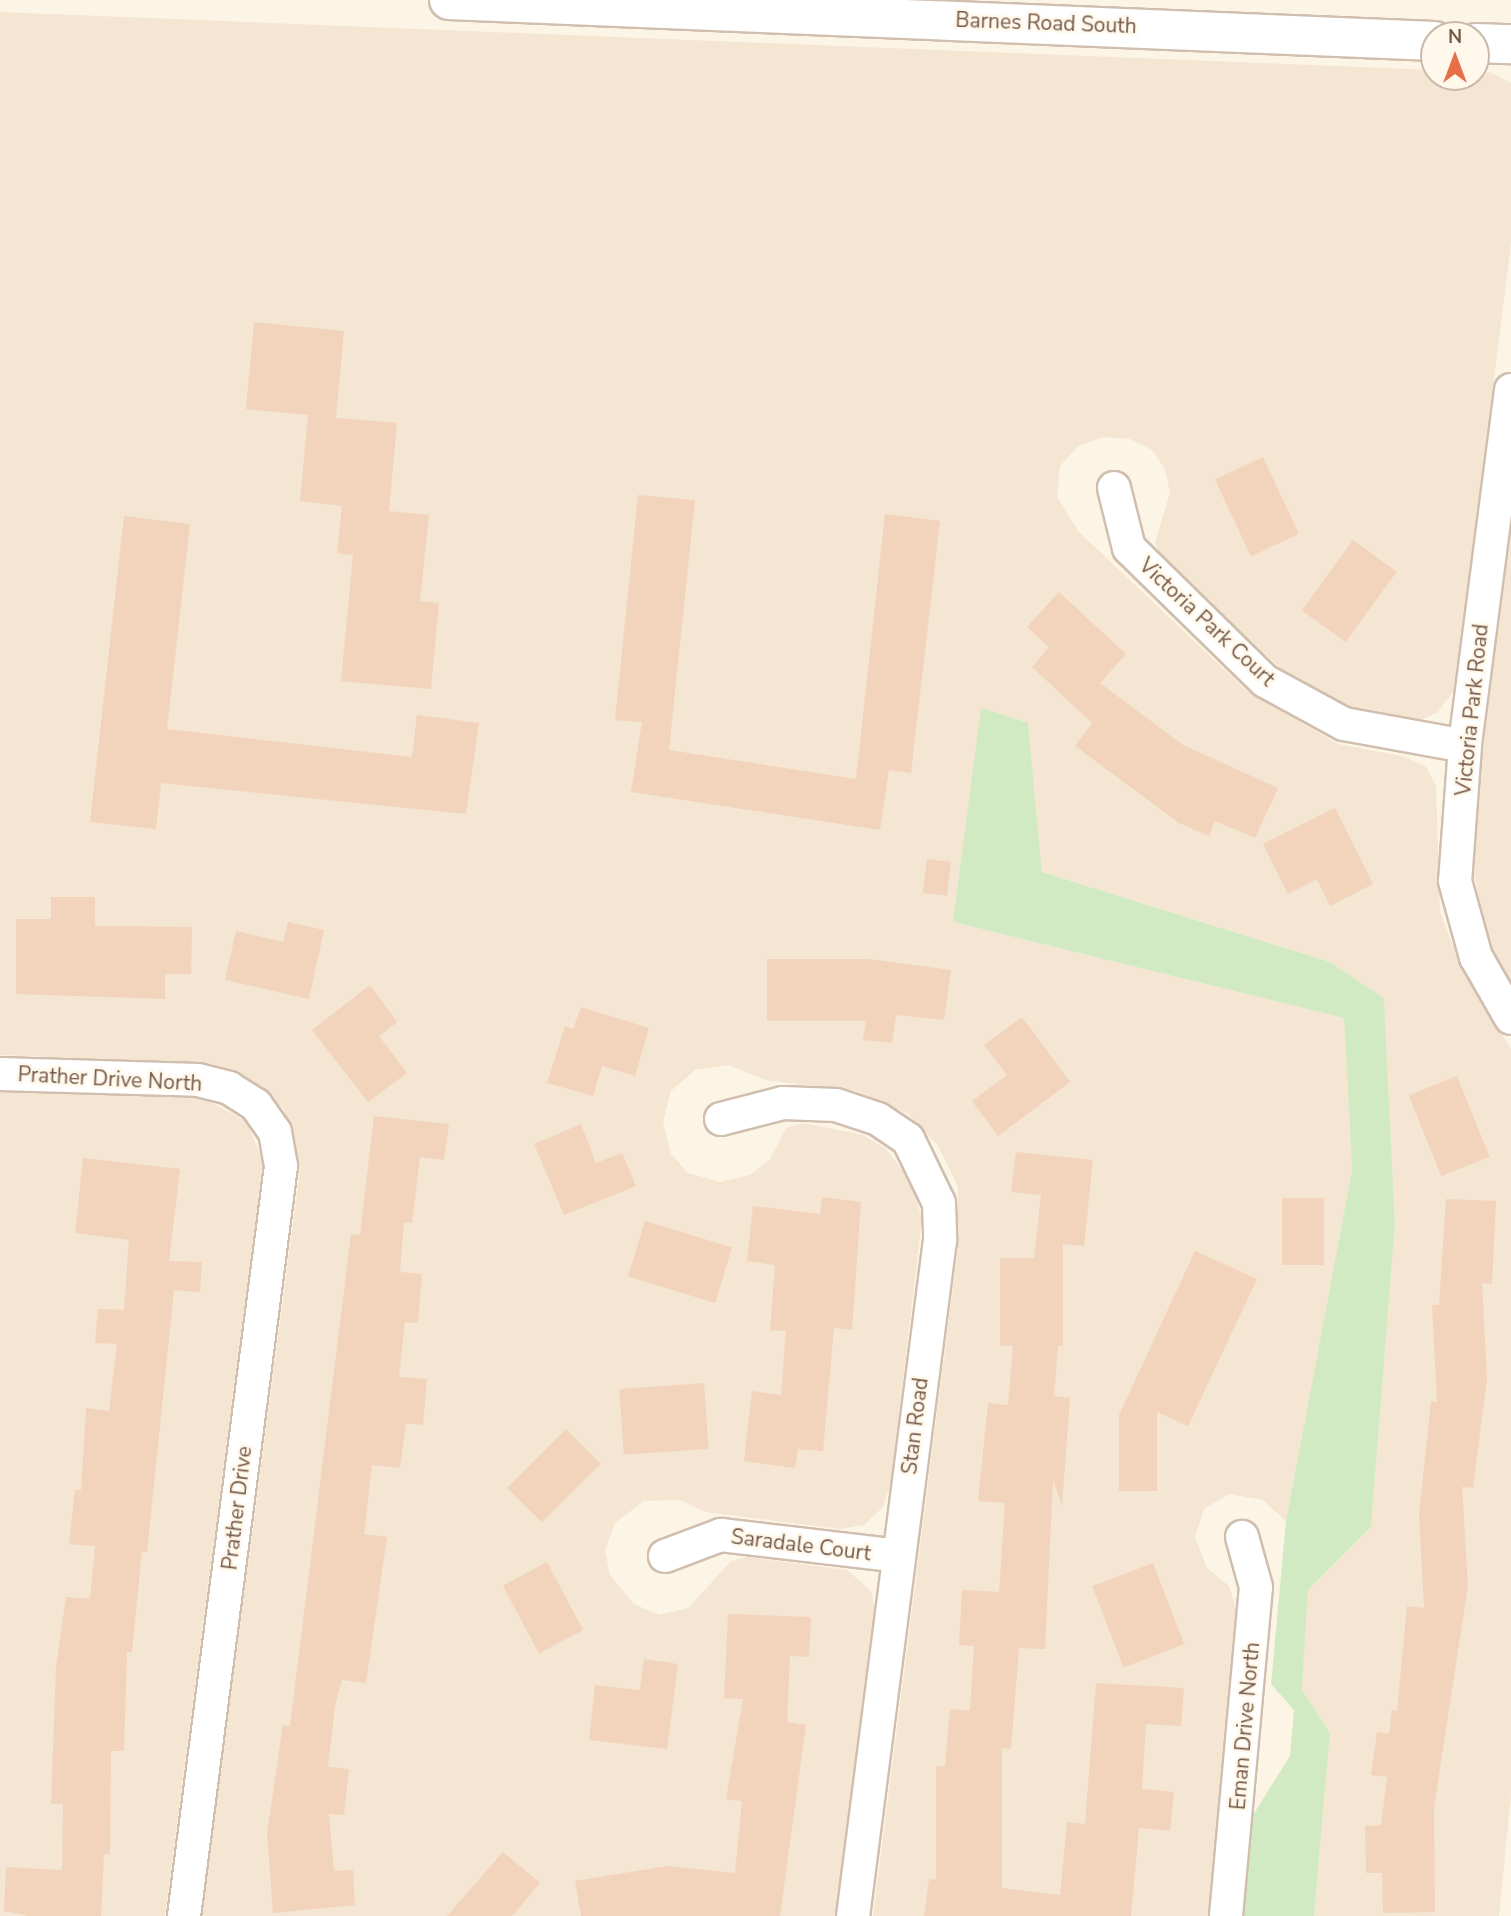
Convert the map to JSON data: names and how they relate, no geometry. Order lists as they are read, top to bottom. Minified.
{"streets":{"street":["Barnes Road South","Victoria Park Court","Victoria Park Road","Prather Drive North","Stan Road","Prather Drive","Saradale Court","Eman Drive North"]},"crossings":[["Victoria Park Court","Victoria Park Road"],["Prather Drive North","Prather Drive"],["Stan Road","Saradale Court"]],"north":"top"}
